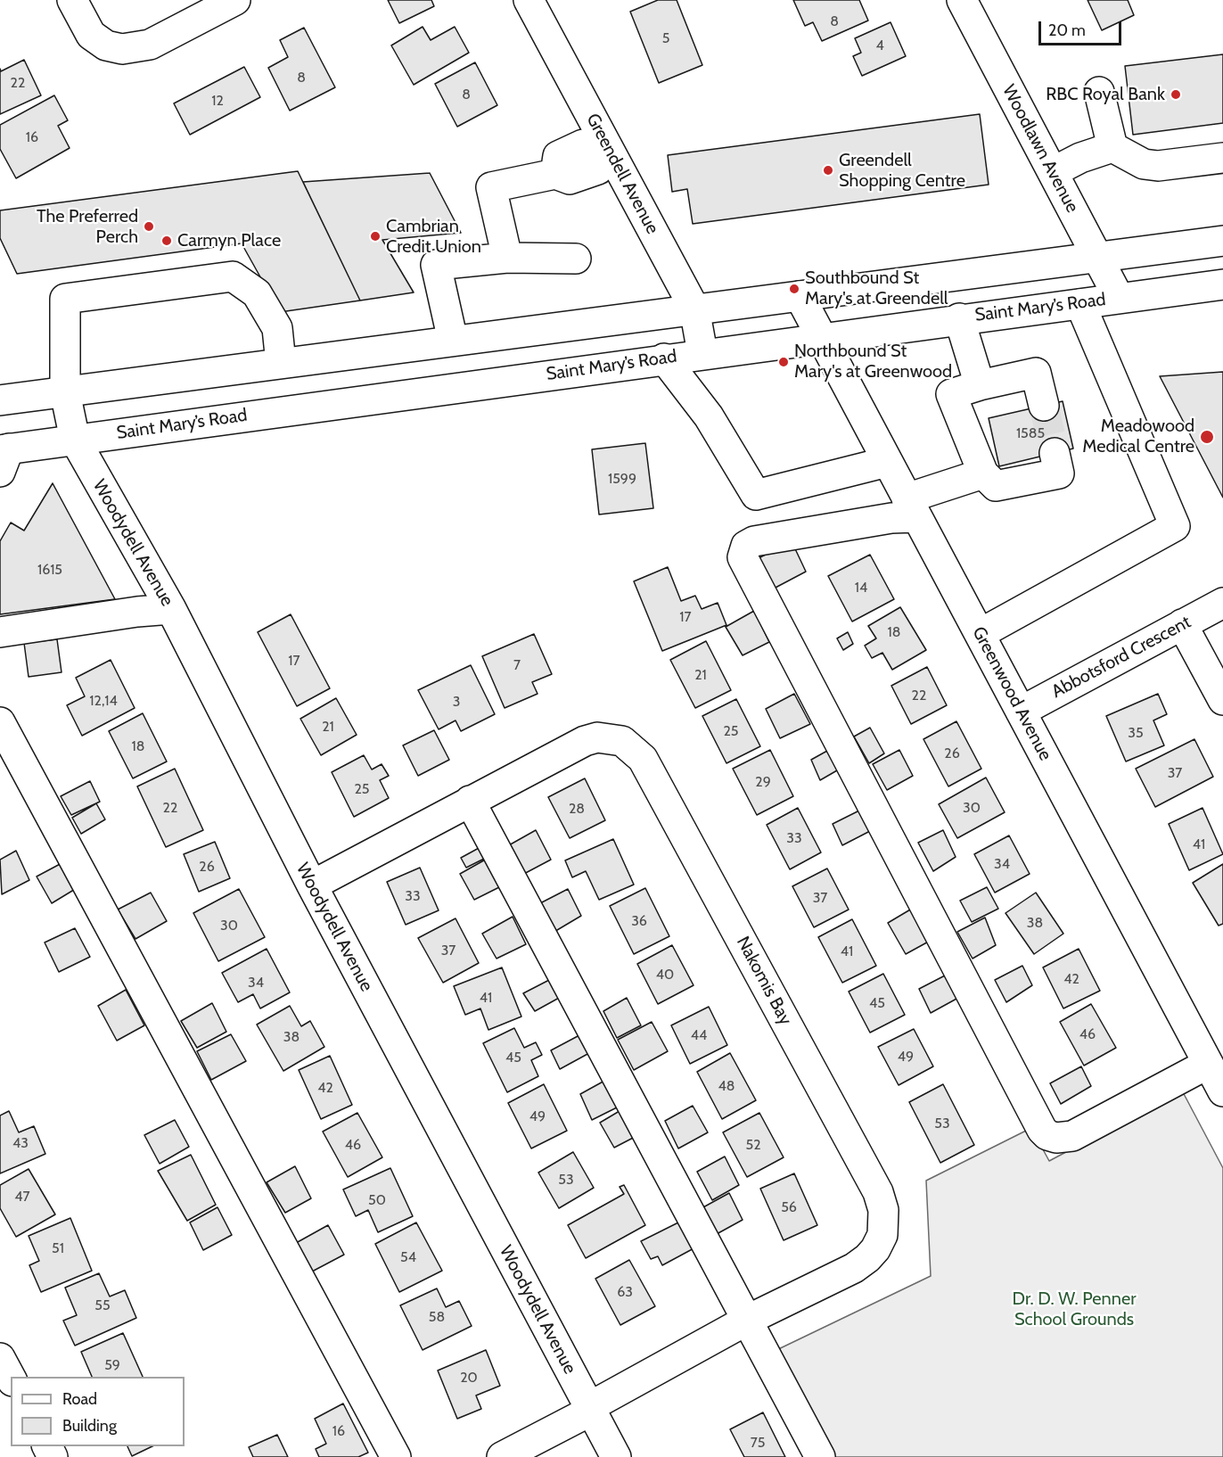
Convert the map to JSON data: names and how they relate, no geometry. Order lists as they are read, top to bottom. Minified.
{"streets":{"street":["Woodlawn Avenue","Greendell Avenue","Saint Mary’s Road","Woodydell Avenue","Abbotsford Crescent","Greenwood Avenue","Nakomis Bay"]},"crossings":[["Woodlawn Avenue","Saint Mary’s Road"],["Greendell Avenue","Saint Mary’s Road"],["Saint Mary’s Road","Woodydell Avenue"],["Saint Mary’s Road","Greenwood Avenue"],["Woodydell Avenue","Nakomis Bay"],["Abbotsford Crescent","Greenwood Avenue"]],"parks":["Dr. D. W. Penner School Grounds"],"places":["RBC Royal Bank","Greendell Shopping Centre","The Preferred Perch","Cambrian Credit Union","Carmyn Place","Southbound St Mary's at Greendell","Northbound St Mary's at Greenwood","Meadowood Medical Centre"],"house_numbers":["8","5","4","8","22","8","12","16","1585","1599","1615","14","17","18","17","7","21","22","12,14","3","21","25","35","18","26","37","29","25","22","30","28","33","41","34","26","33","37","36","38","30","37","41","40","42","34","41","45","46","44","38","49","45","48","42","49","53","43","46","52","53","47","50","56","51","54","63","55","58","59","20","16","75"],"legend":["Road","Building"],"scale_bar":"20 m"}
